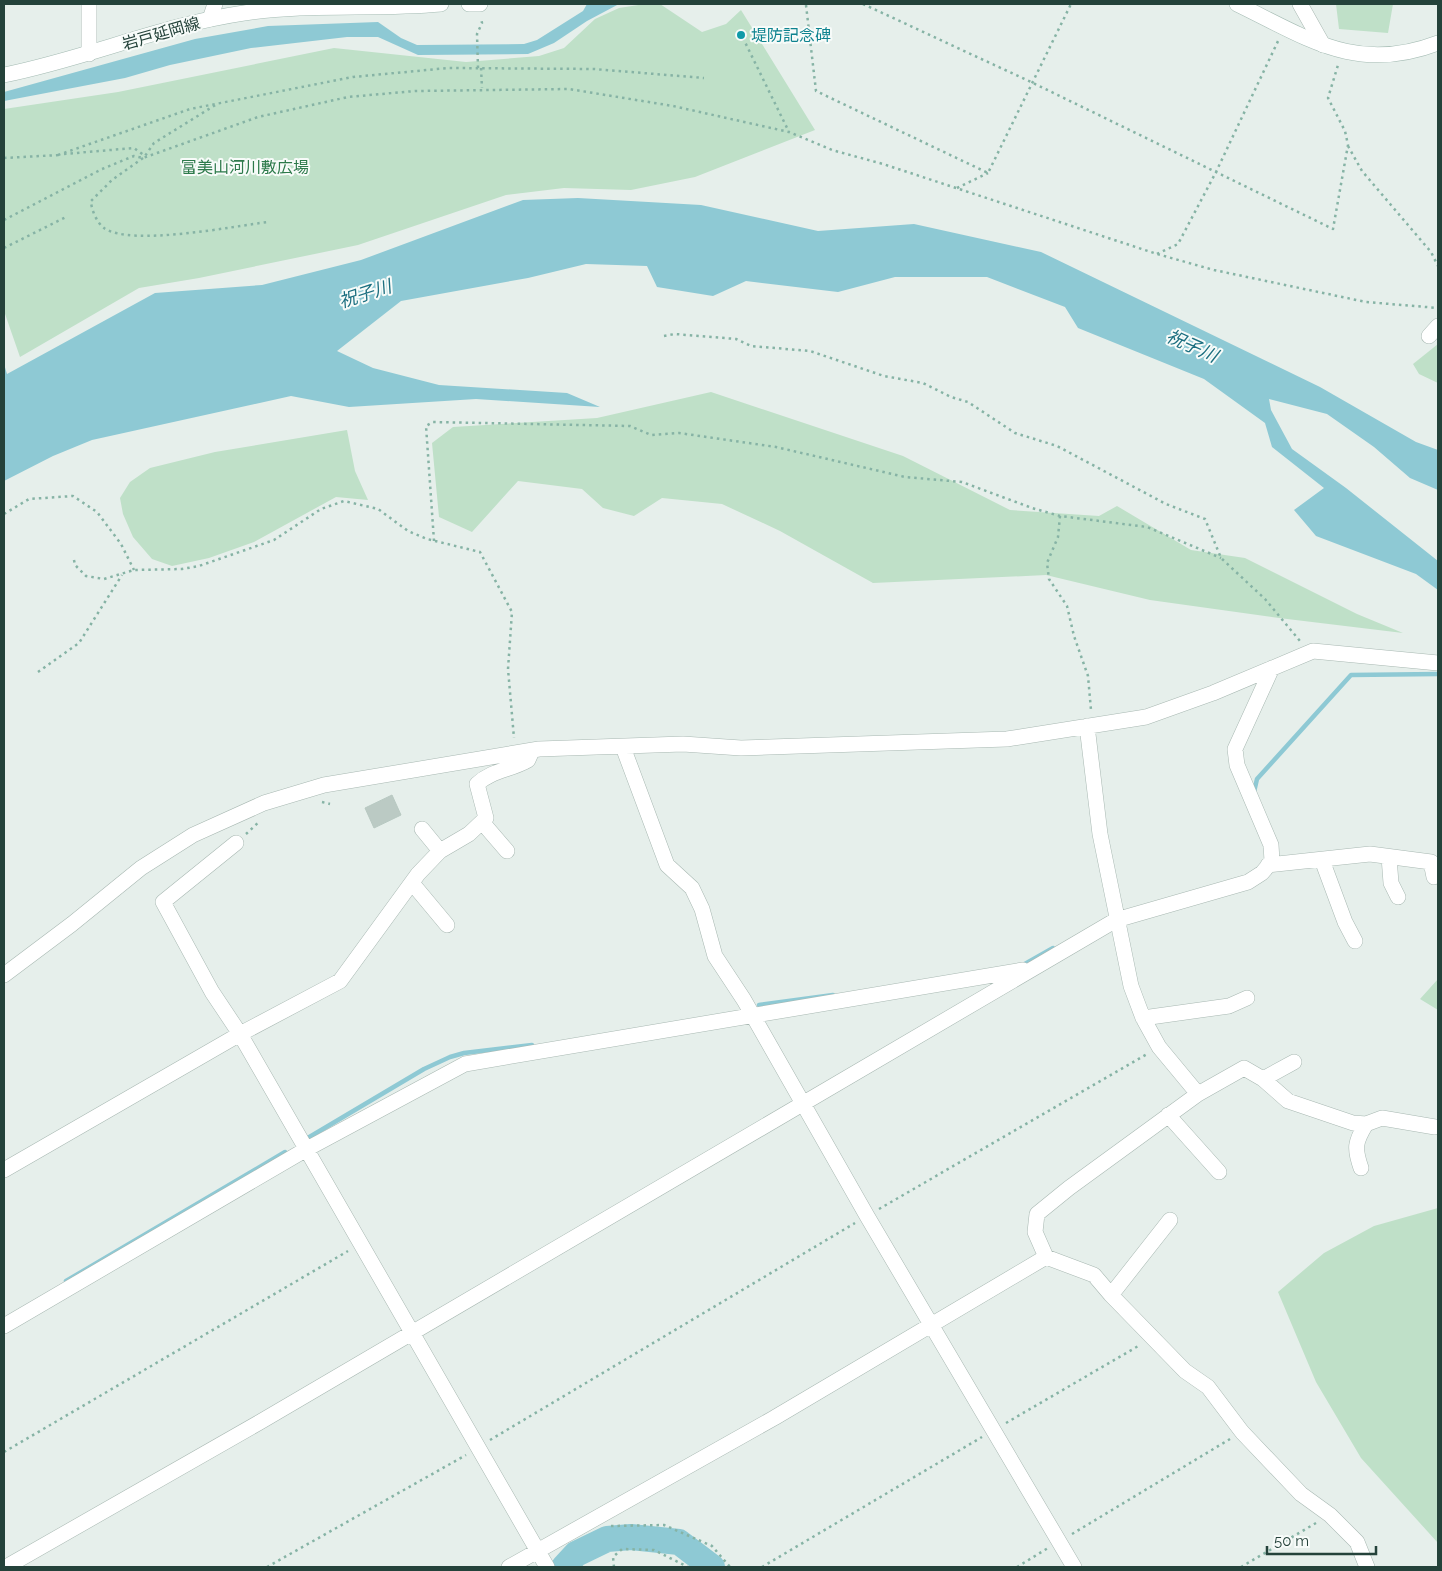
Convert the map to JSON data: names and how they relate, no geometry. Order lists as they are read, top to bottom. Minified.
{"streets":{"street":["岩戸延岡線"]},"water":["祝子川"],"parks":["富美山河川敷広場"],"places":["堤防記念碑"],"scale_bar":"50 m"}
